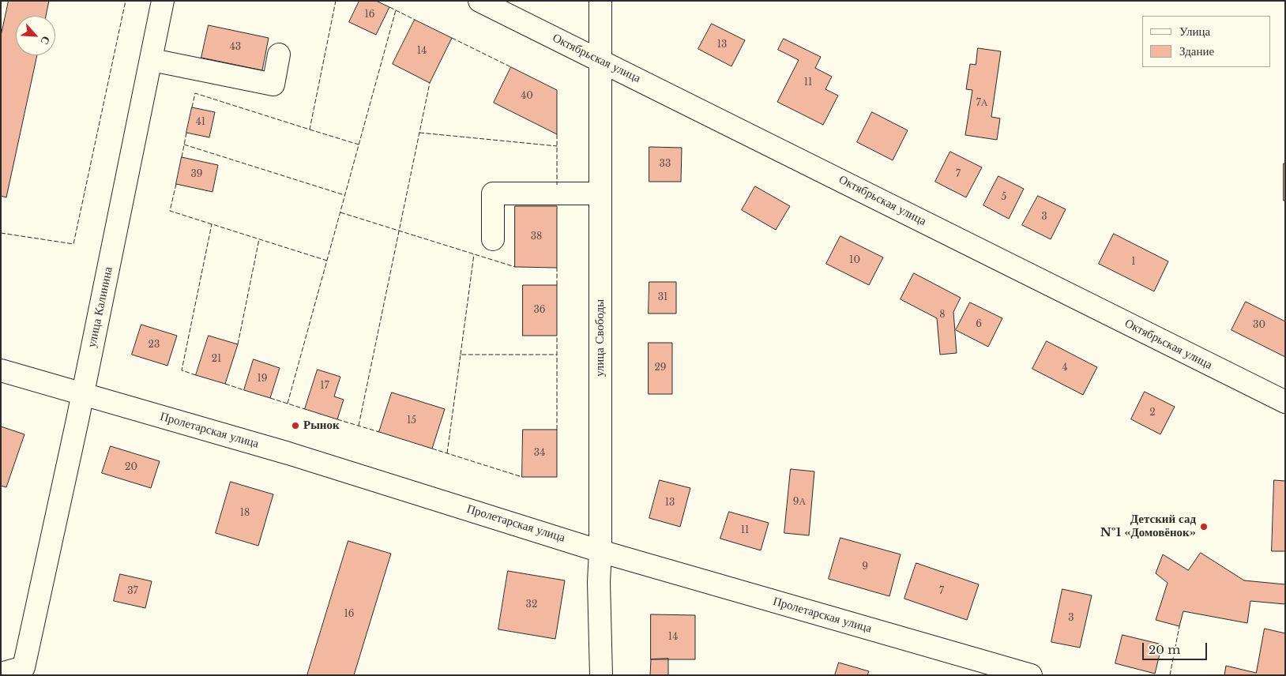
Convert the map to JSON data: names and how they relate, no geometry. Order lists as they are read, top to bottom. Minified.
{"streets":{"street":["Октябрьская улица","улица Калинина","улица Свободы","Пролетарская улица"]},"crossings":[["Октябрьская улица","улица Свободы"],["улица Калинина","Пролетарская улица"],["улица Свободы","Пролетарская улица"]],"places":["Рынок","Детский сад №1 «Домовёнок»"],"house_numbers":["16","13","43","14","11","40","7А","41","33","39","7","5","3","38","10","1","31","36","8","6","30","23","21","29","4","19","17","2","15","34","20","9А","13","18","11","9","37","7","32","16","3","14"],"legend":["Улица","Здание"],"scale_bar":"20 m","north":"bottom right"}
